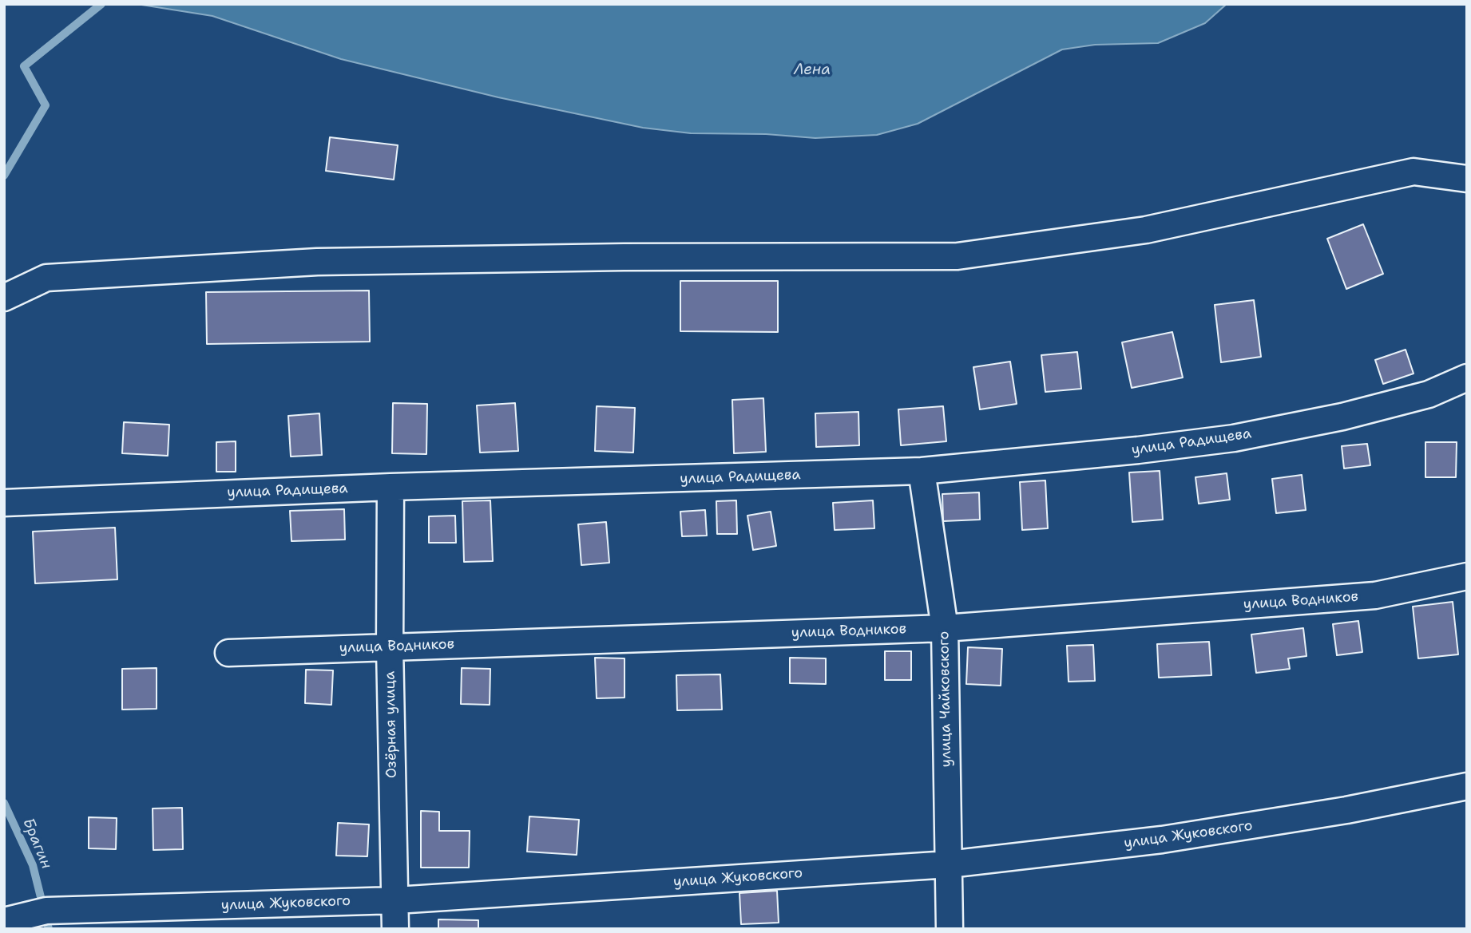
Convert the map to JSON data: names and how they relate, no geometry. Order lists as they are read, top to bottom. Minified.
{"streets":{"street":["улица Радищева","улица Водников","улица Чайковского","Озёрная улица","улица Жуковского"]},"crossings":[["улица Радищева","улица Чайковского"],["улица Радищева","Озёрная улица"],["улица Водников","улица Чайковского"],["улица Водников","Озёрная улица"],["улица Чайковского","улица Жуковского"],["Озёрная улица","улица Жуковского"]],"water":["Лена","Брагин"]}
